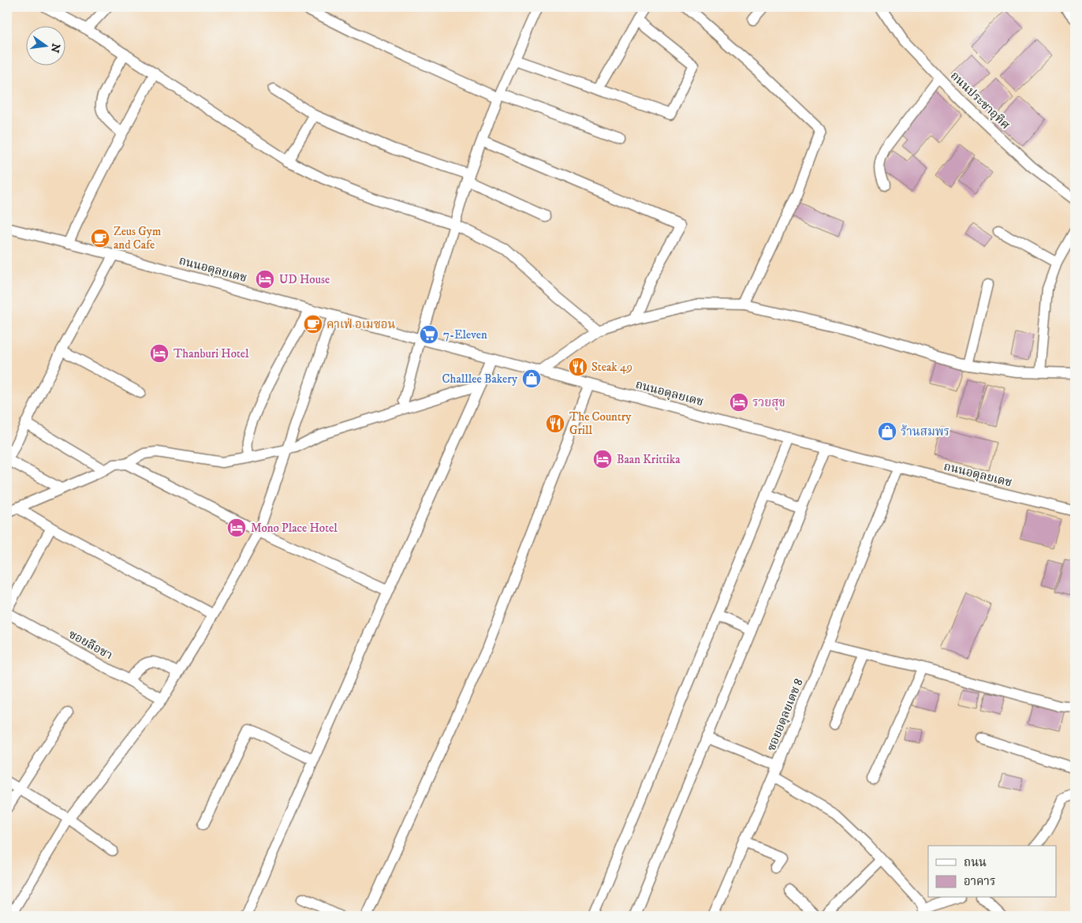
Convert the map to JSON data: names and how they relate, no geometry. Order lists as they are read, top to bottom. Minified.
{"streets":{"street":["ถนนประชาอุทิศ","ถนนอดุลยเดช","ซอยลือชา","ซอยอดุลยเดช 8"]},"crossings":[["ถนนอดุลยเดช","ซอยอดุลยเดช 8"]],"places":{"cafe":["Zeus Gym and Cafe","คาเฟ่ อเมซอน"],"hotel":["UD House","Thanburi Hotel","รวยสุข","Baan Krittika","Mono Place Hotel"],"supermarket":["7-Eleven"],"restaurant":["Steak 49","The Country Grill"],"shop":["Challlee Bakery","ร้านสมพร"]},"legend":["ถนน","อาคาร"],"north":"right"}
